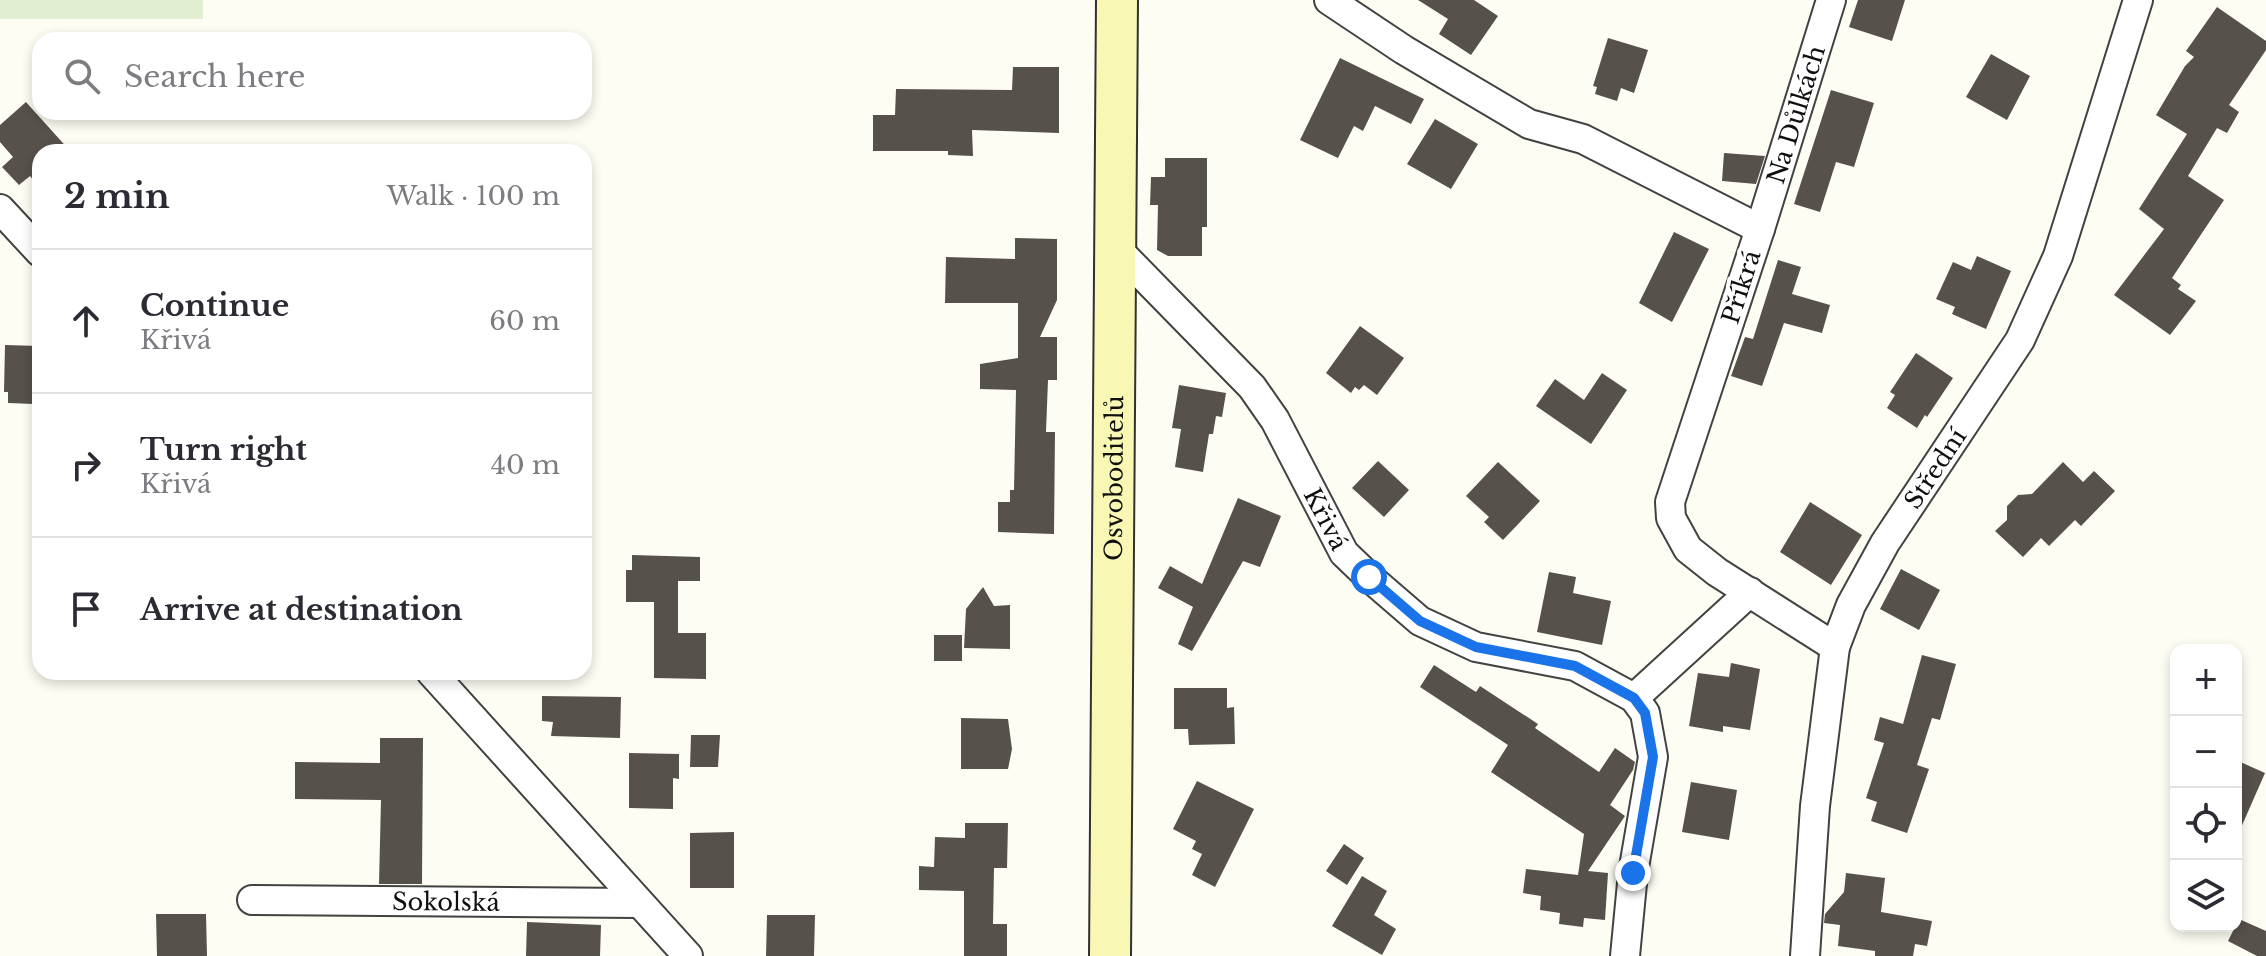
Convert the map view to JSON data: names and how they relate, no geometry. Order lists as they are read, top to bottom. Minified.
{"streets":{"street":["Na Důlkách","Příkrá","Střední","Osvoboditelů","Křivá","Sokolská"]},"crossings":[["Na Důlkách","Příkrá"],["Příkrá","Střední"],["Osvoboditelů","Křivá"]],"page":{"search":"Search here","heading":["2 min","Walk · 100 m"],"list":[["Continue","Křivá","60 m"],["Turn right","Křivá","40 m"],"Arrive at destination"],"map_buttons":["+","−"]}}
